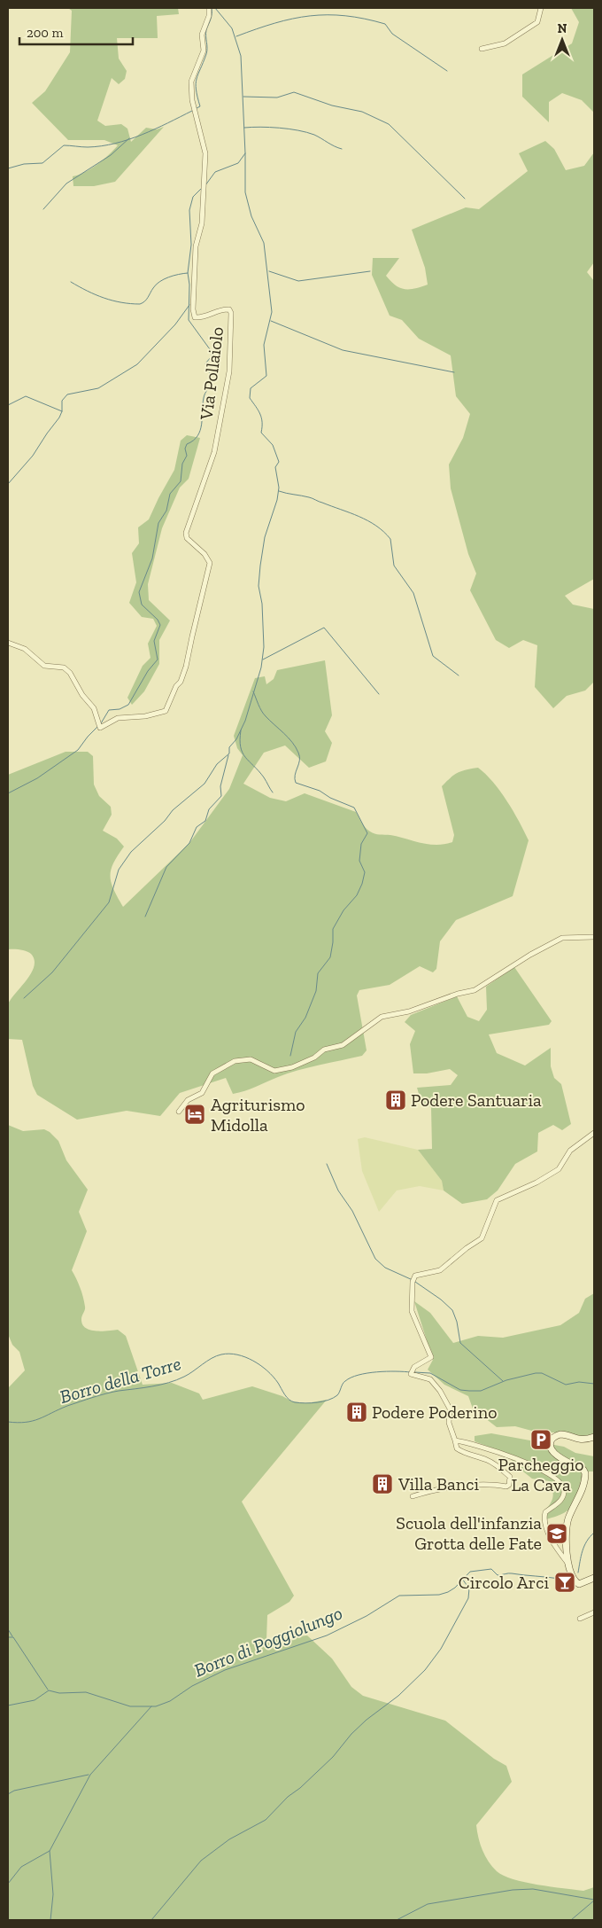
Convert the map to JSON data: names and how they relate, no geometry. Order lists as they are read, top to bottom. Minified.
{"streets":{"street":["Via Pollaiolo"]},"water":["Borro della Torre","Borro di Poggiolungo"],"places":{"building":["Podere Santuaria","Podere Poderino","Villa Banci"],"hotel":["Agriturismo Midolla"],"parking":["Parcheggio La Cava"],"school or university":["Scuola dell'infanzia Grotta delle Fate"],"bar":["Circolo Arci"]},"scale_bar":"200 m","north":"top"}
